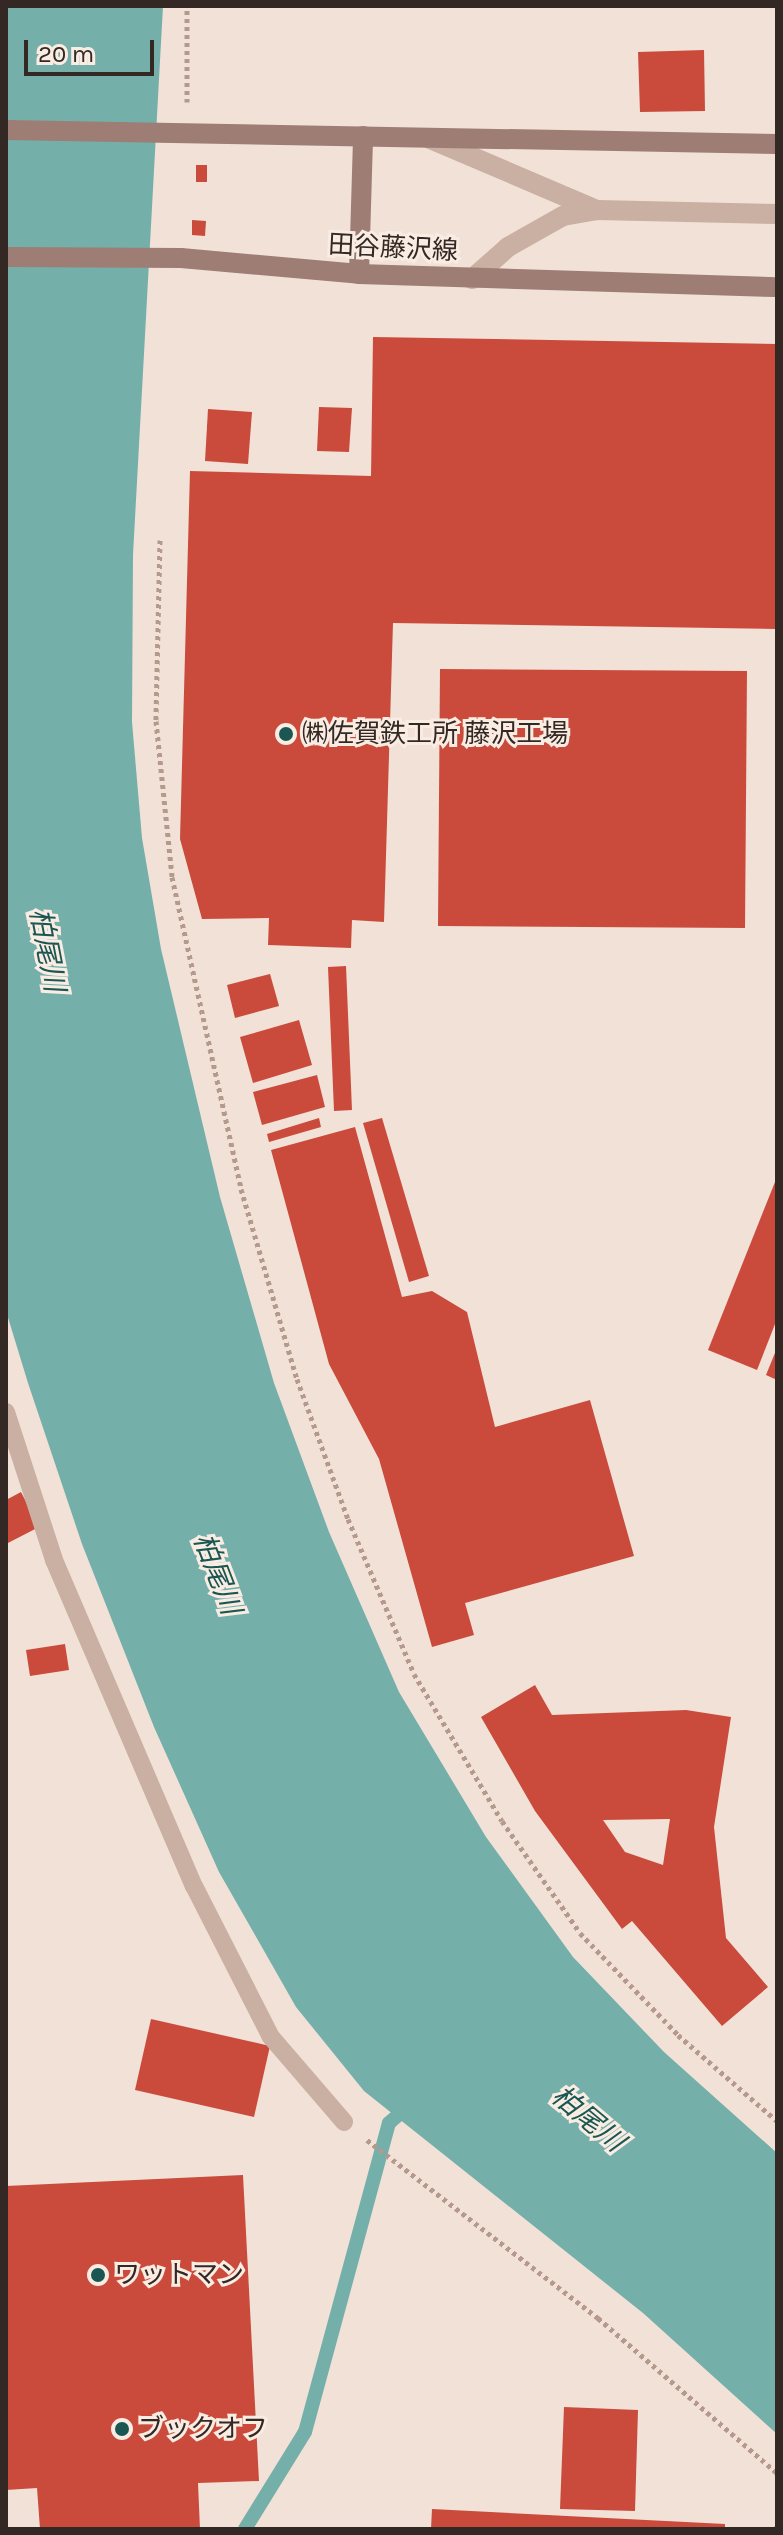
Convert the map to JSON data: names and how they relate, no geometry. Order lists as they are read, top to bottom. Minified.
{"streets":{"main road":["田谷藤沢線"]},"water":["柏尾川"],"places":["㈱佐賀鉄工所 藤沢工場","ワットマン","ブックオフ"],"scale_bar":"20 m"}
